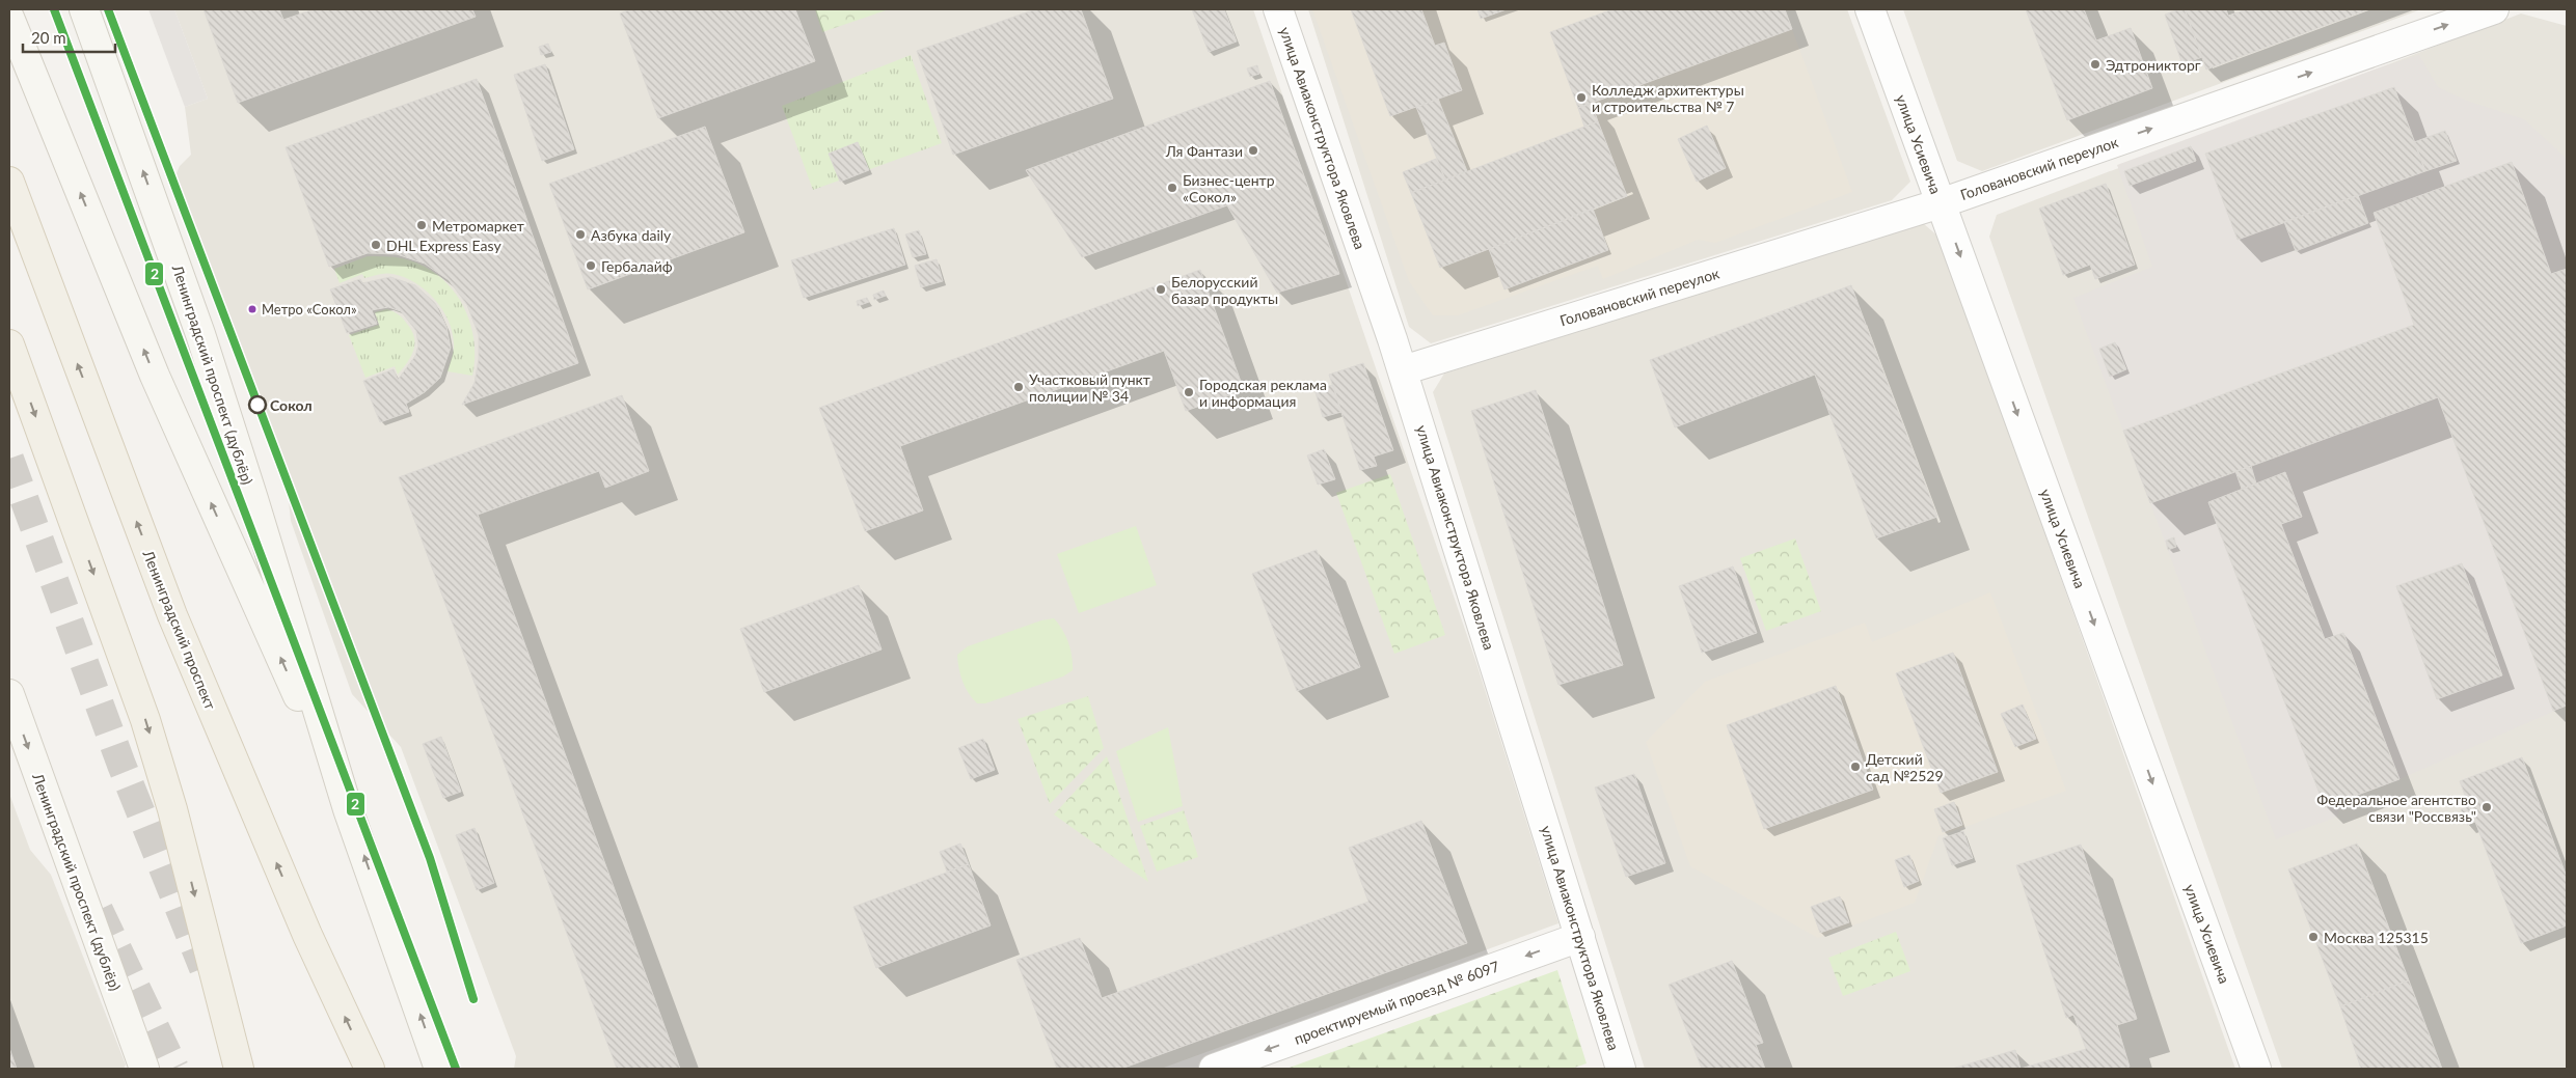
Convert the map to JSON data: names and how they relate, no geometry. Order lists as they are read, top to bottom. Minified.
{"streets":{"main road":["Ленинградский проспект (дублёр)","Ленинградский проспект"],"street":["улица Авиаконструктора Яковлева","улица Усиевича","Головановский переулок","проектируемый проезд № 6097"]},"crossings":[["улица Авиаконструктора Яковлева","Головановский переулок"],["улица Авиаконструктора Яковлева","проектируемый проезд № 6097"],["улица Усиевича","Головановский переулок"]],"one_way":["улица Усиевича","Головановский переулок","проектируемый проезд № 6097"],"places":["Эдтроникторг","Колледж архитектуры и строительства № 7","Ля Фантази","Бизнес-центр «Сокол»","Метромаркет","Азбука daily","DHL Express Easy","Гербалайф","Белорусский базар продукты","Метро «Сокол»","Участковый пункт полиции № 34","Городская реклама и информация","Сокол","Детский сад №2529","Федеральное агентство связи \"Россвязь\"","Москва 125315"],"lines":["transit line 2"],"scale_bar":"20 m"}
